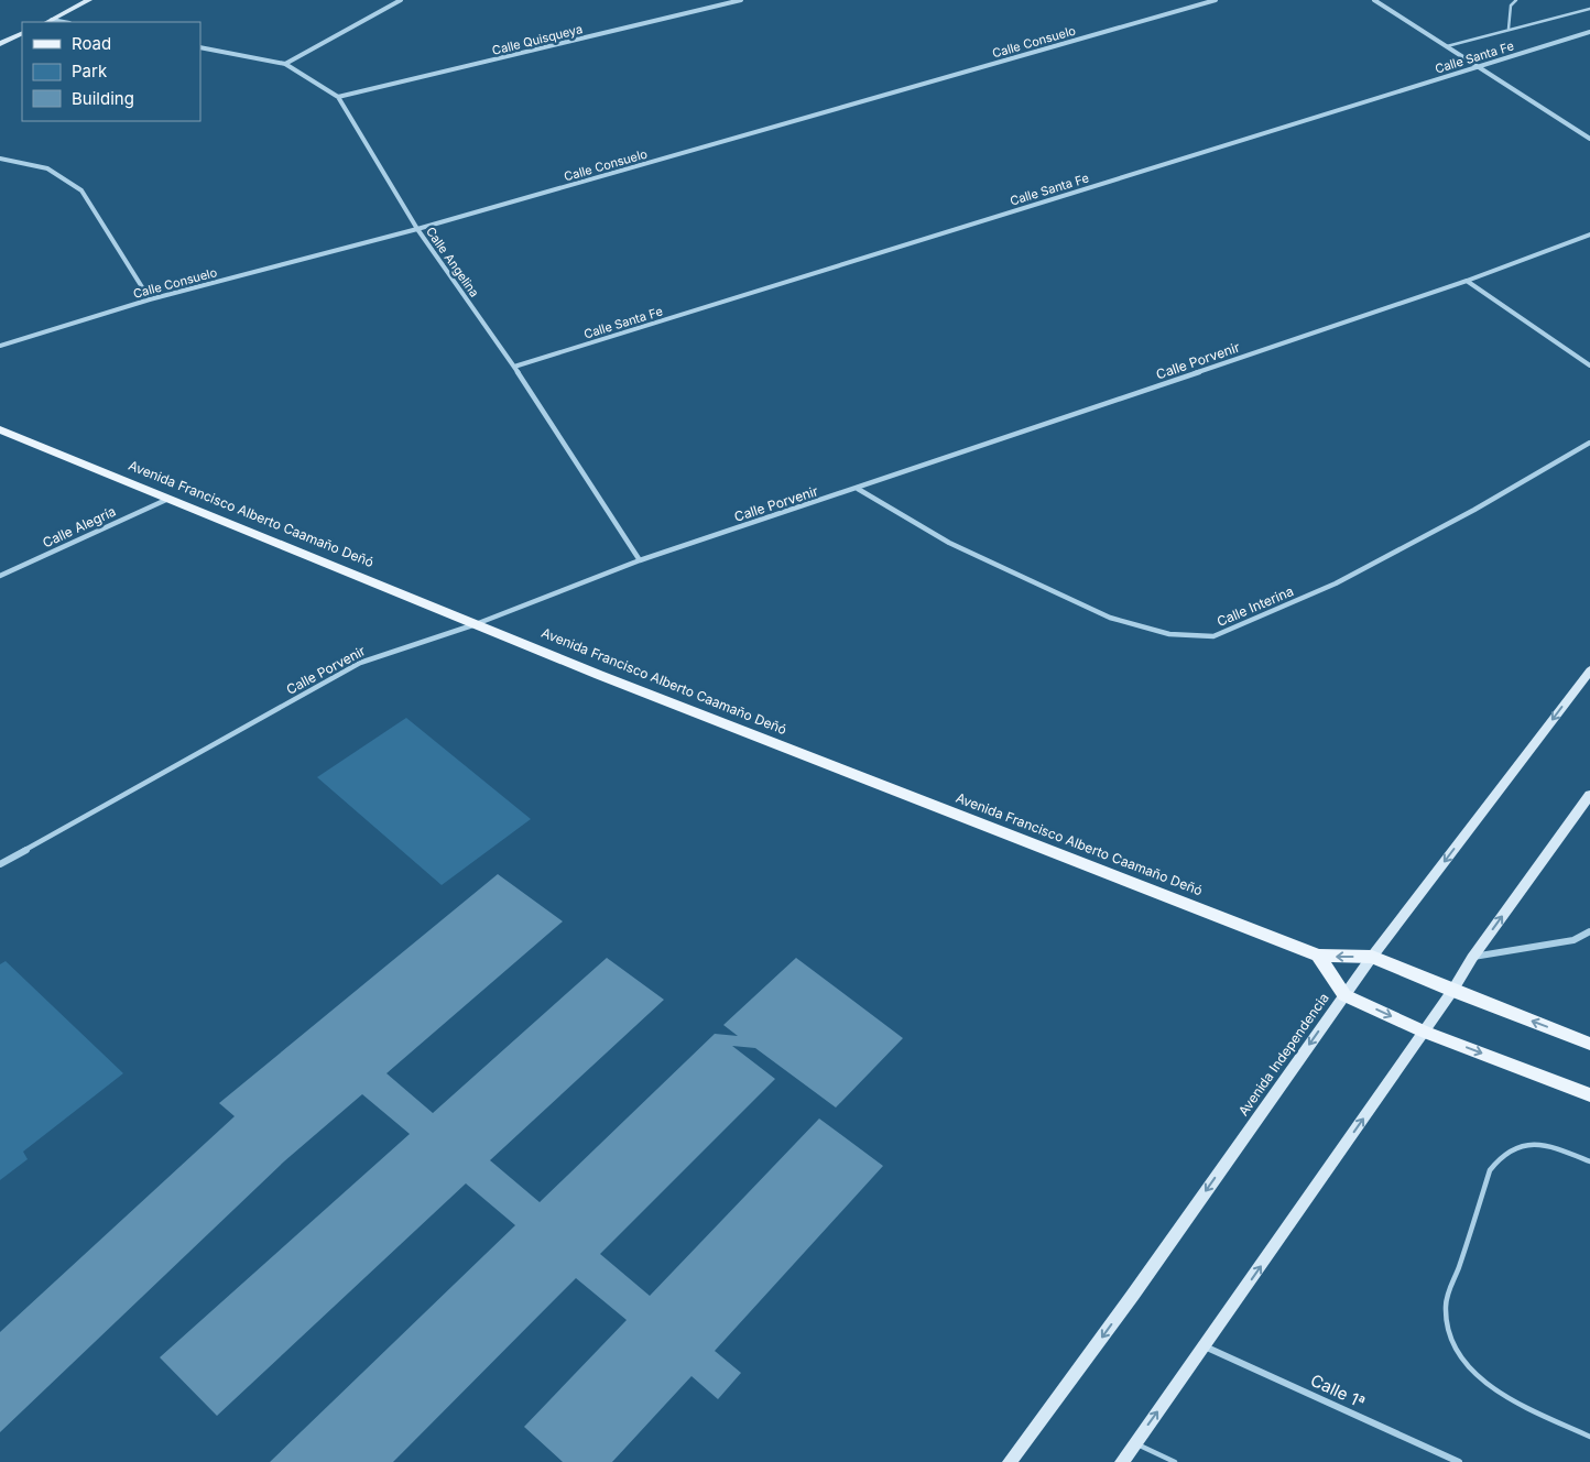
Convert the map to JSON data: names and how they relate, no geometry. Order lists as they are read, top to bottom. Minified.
{"streets":{"main road":["Avenida Francisco Alberto Caamaño Deñó"],"street":["Calle Quisqueya","Calle Consuelo","Calle Santa Fe","Calle Angelina","Calle Porvenir","Calle Alegría","Calle Interina","Avenida Independencia","Calle 1ª"]},"crossings":[["Calle Quisqueya","Calle Angelina"],["Calle Consuelo","Calle Angelina"],["Calle Santa Fe","Calle Angelina"],["Calle Angelina","Calle Porvenir"],["Calle Porvenir","Avenida Francisco Alberto Caamaño Deñó"],["Calle Porvenir","Calle Interina"],["Avenida Francisco Alberto Caamaño Deñó","Calle Alegría"],["Avenida Francisco Alberto Caamaño Deñó","Avenida Independencia"]],"legend":["Road","Park","Building"]}
